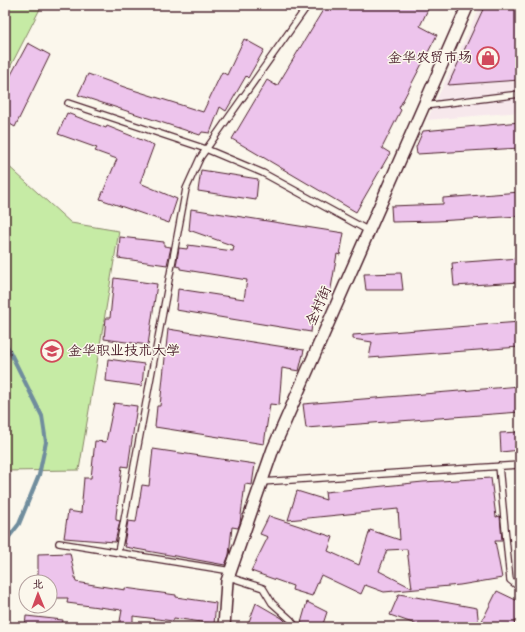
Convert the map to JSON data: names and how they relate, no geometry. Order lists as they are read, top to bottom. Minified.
{"streets":{"street":["全村街"]},"places":{"shop":["金华农贸市场"],"school or university":["金华职业技术大学"]},"north":"top"}
